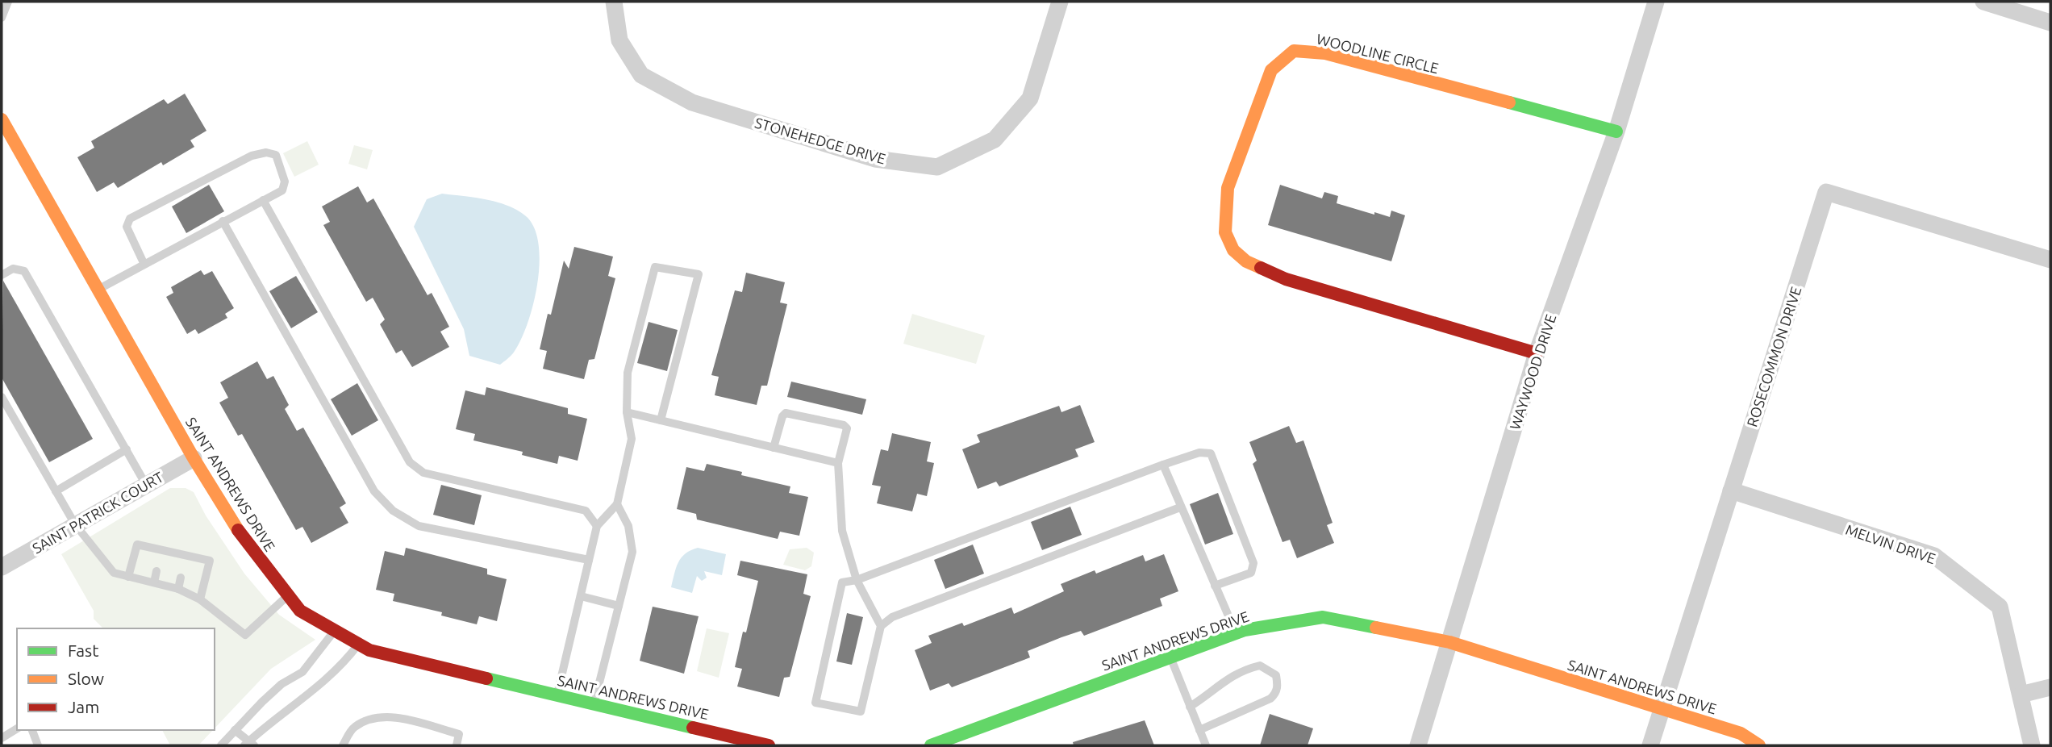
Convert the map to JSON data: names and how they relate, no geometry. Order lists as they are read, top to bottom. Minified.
{"streets":{"street":["WOODLINE CIRCLE","STONEHEDGE DRIVE","ROSECOMMON DRIVE","WAYWOOD DRIVE","SAINT ANDREWS DRIVE","SAINT PATRICK COURT","MELVIN DRIVE"]},"crossings":[["WOODLINE CIRCLE","WAYWOOD DRIVE"],["ROSECOMMON DRIVE","SAINT ANDREWS DRIVE"],["ROSECOMMON DRIVE","MELVIN DRIVE"],["WAYWOOD DRIVE","SAINT ANDREWS DRIVE"],["SAINT ANDREWS DRIVE","SAINT PATRICK COURT"]],"legend":["Fast","Slow","Jam"]}
